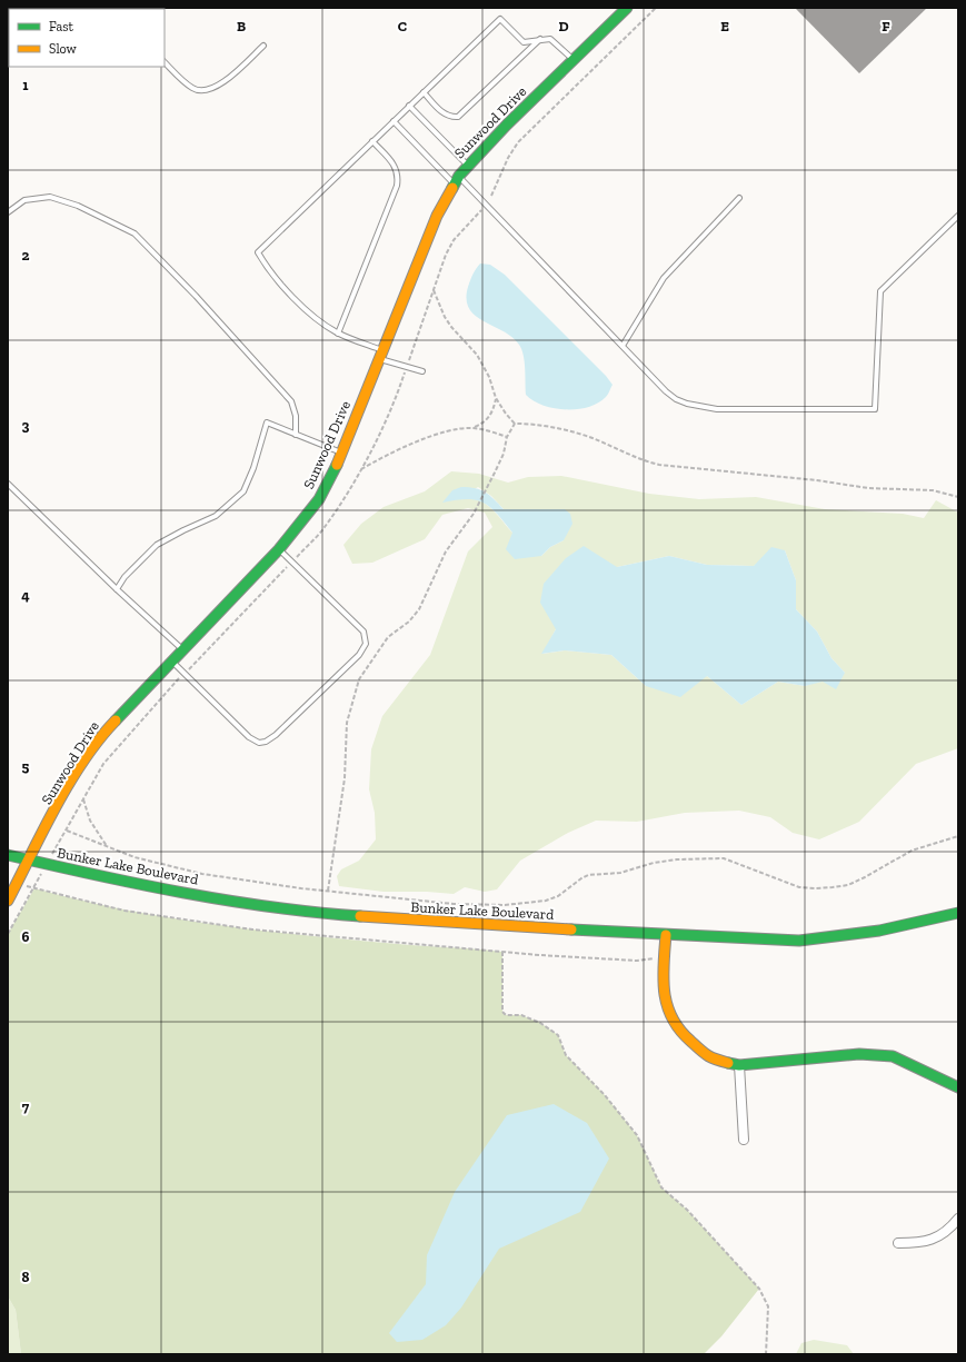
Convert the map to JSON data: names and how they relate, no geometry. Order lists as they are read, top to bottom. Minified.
{"streets":{"street":["Sunwood Drive","Bunker Lake Boulevard"]},"crossings":[["Sunwood Drive","Bunker Lake Boulevard"]],"legend":["Fast","Slow"],"grid":{"columns":["B","C","D","E","F"],"rows":["1","2","3","4","5","6","7","8"]}}
